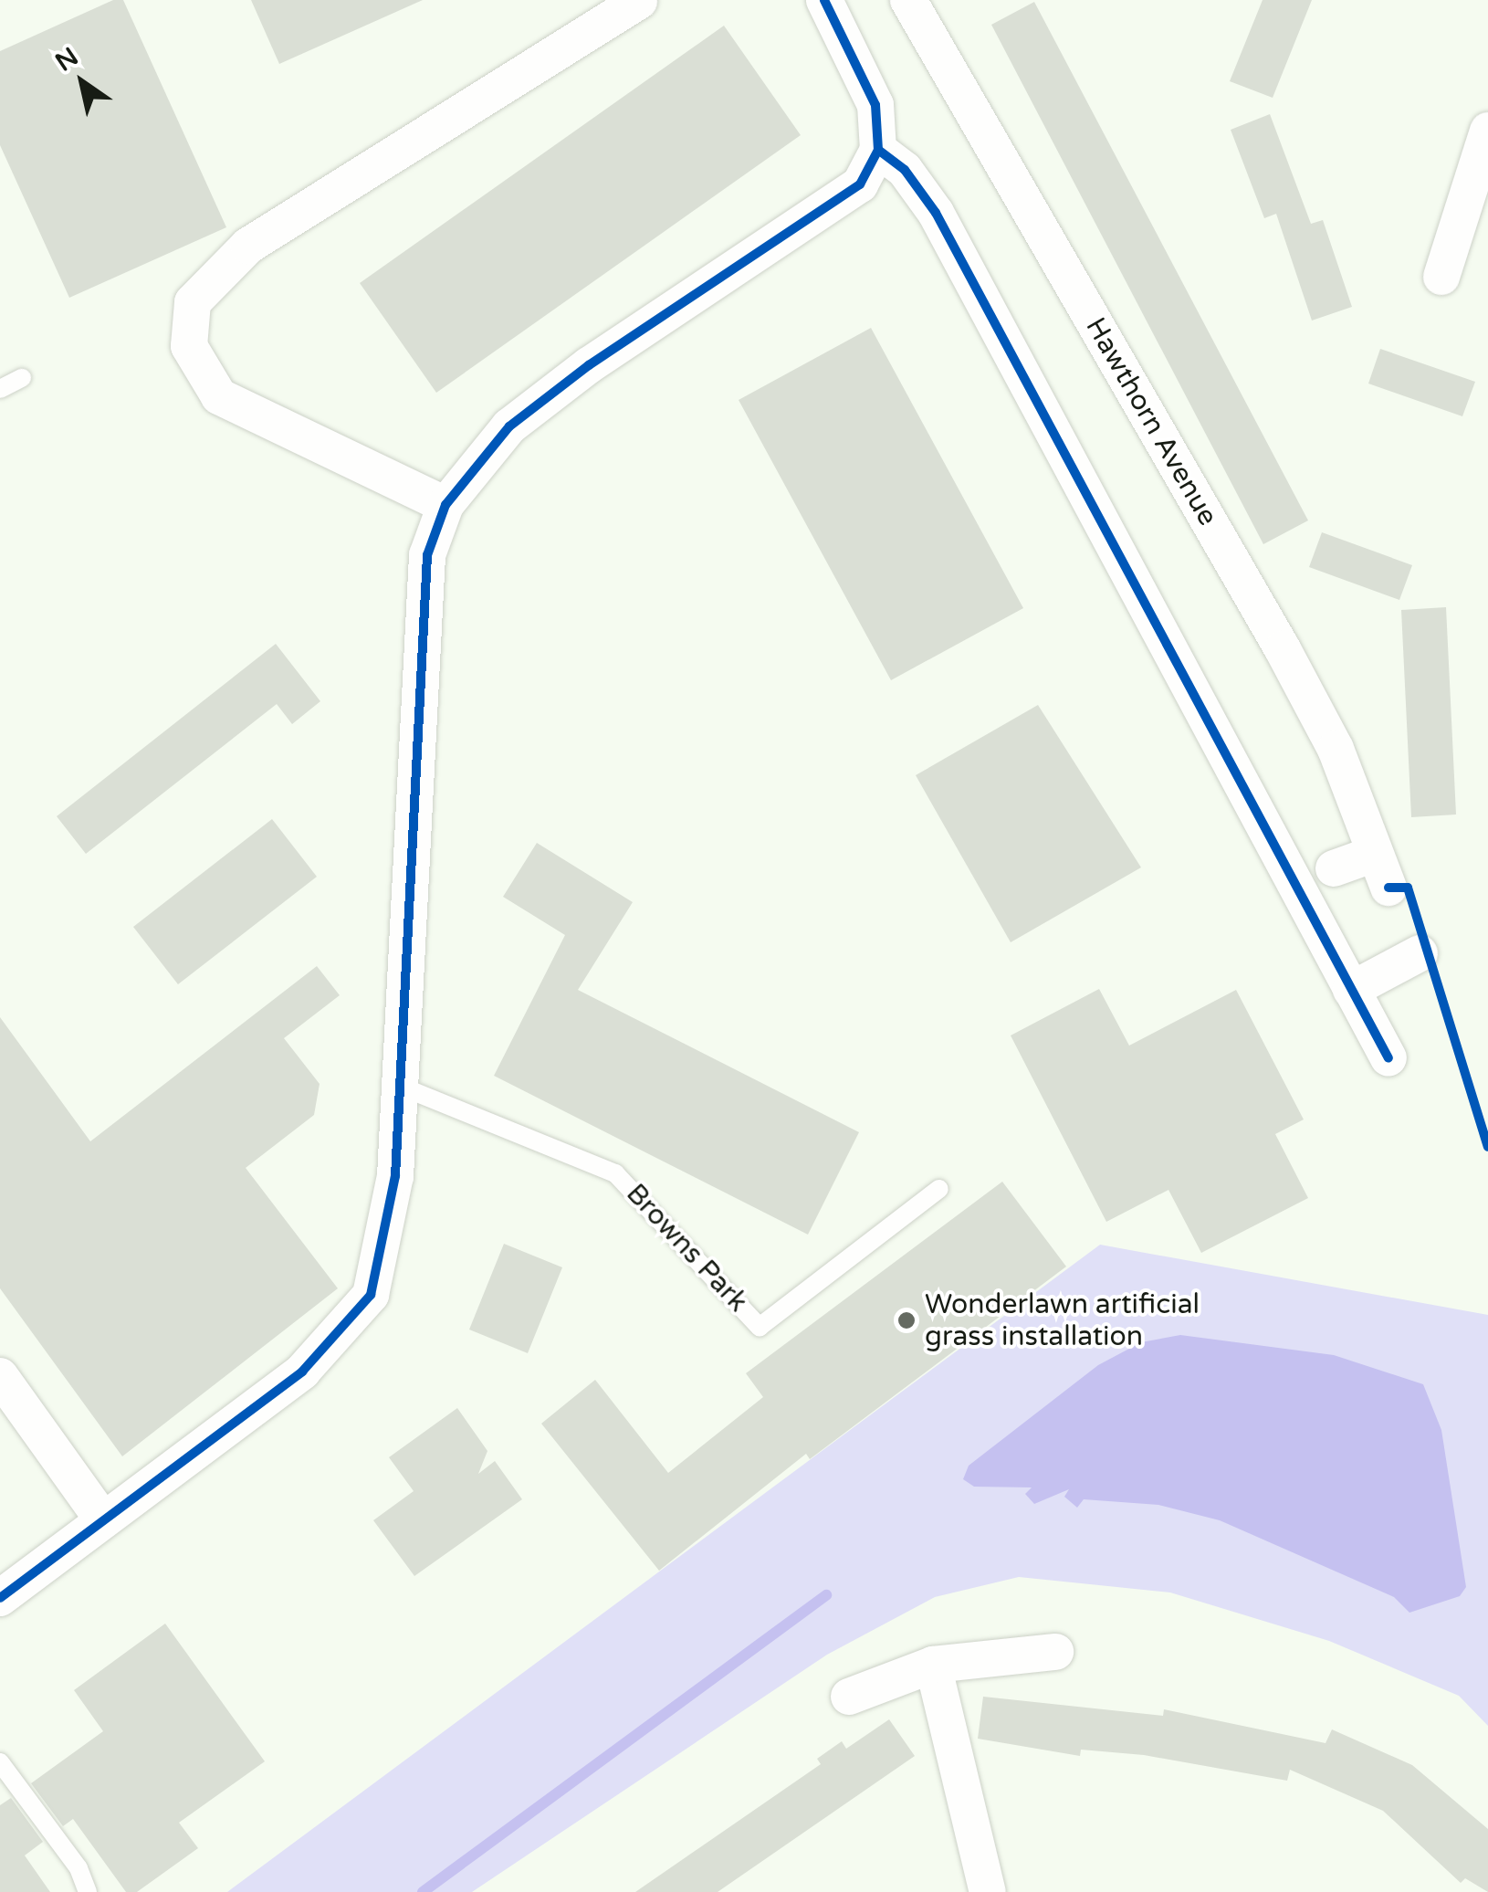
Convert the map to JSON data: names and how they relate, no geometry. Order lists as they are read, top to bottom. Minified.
{"streets":{"street":["Hawthorn Avenue"],"lane":["Browns Park"]},"places":["Wonderlawn artificial grass installation"],"north":"top left"}
